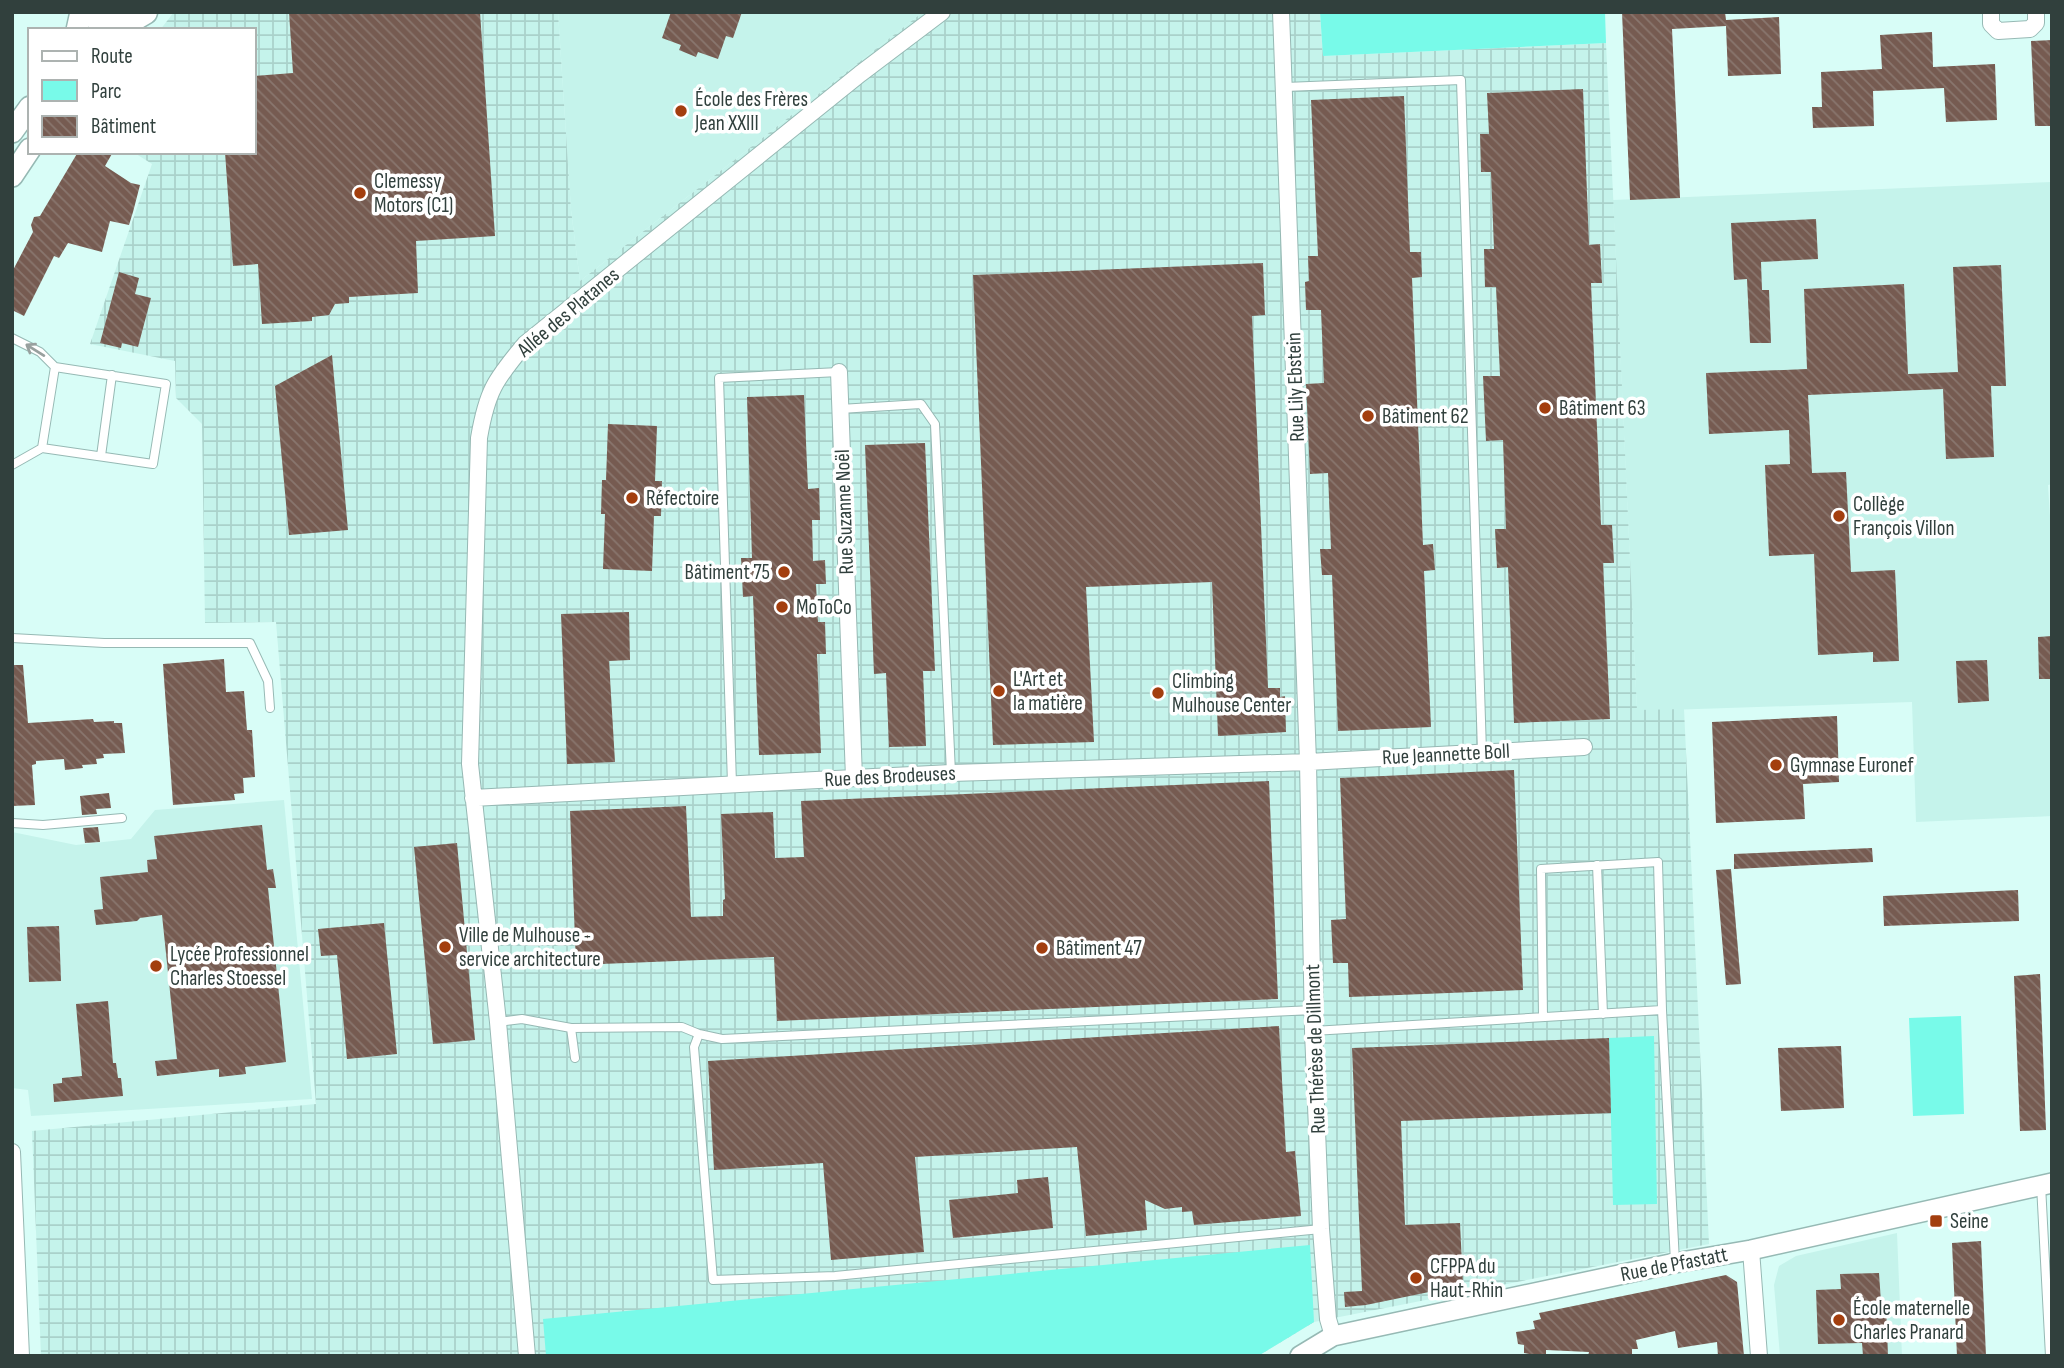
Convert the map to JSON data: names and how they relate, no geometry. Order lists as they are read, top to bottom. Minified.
{"streets":{"street":["Allée des Platanes","Rue Lily Ebstein","Rue Suzanne Noël","Rue Jeannette Boll","Rue des Brodeuses","Rue Thérèse de Dillmont","Rue de Pfastatt"]},"crossings":[["Allée des Platanes","Rue des Brodeuses"],["Rue Lily Ebstein","Rue Jeannette Boll"],["Rue Lily Ebstein","Rue des Brodeuses"],["Rue Lily Ebstein","Rue Thérèse de Dillmont"],["Rue Suzanne Noël","Rue des Brodeuses"],["Rue Jeannette Boll","Rue des Brodeuses"],["Rue Jeannette Boll","Rue Thérèse de Dillmont"],["Rue des Brodeuses","Rue Thérèse de Dillmont"],["Rue Thérèse de Dillmont","Rue de Pfastatt"]],"places":{"other":["École des Frères Jean XXIII","Clemessy Motors (C1)","Bâtiment 63","Bâtiment 62","Réfectoire","Collège François Villon","Bâtiment 75","MoToCo","L'Art et la matière","Climbing Mulhouse Center","Gymnase Euronef","Ville de Mulhouse - service architecture","Bâtiment 47","Lycée Professionnel Charles Stoessel","CFPPA du Haut-Rhin","École maternelle Charles Pranard"],"transit":["Seine"]},"legend":["Route","Parc","Bâtiment"]}
